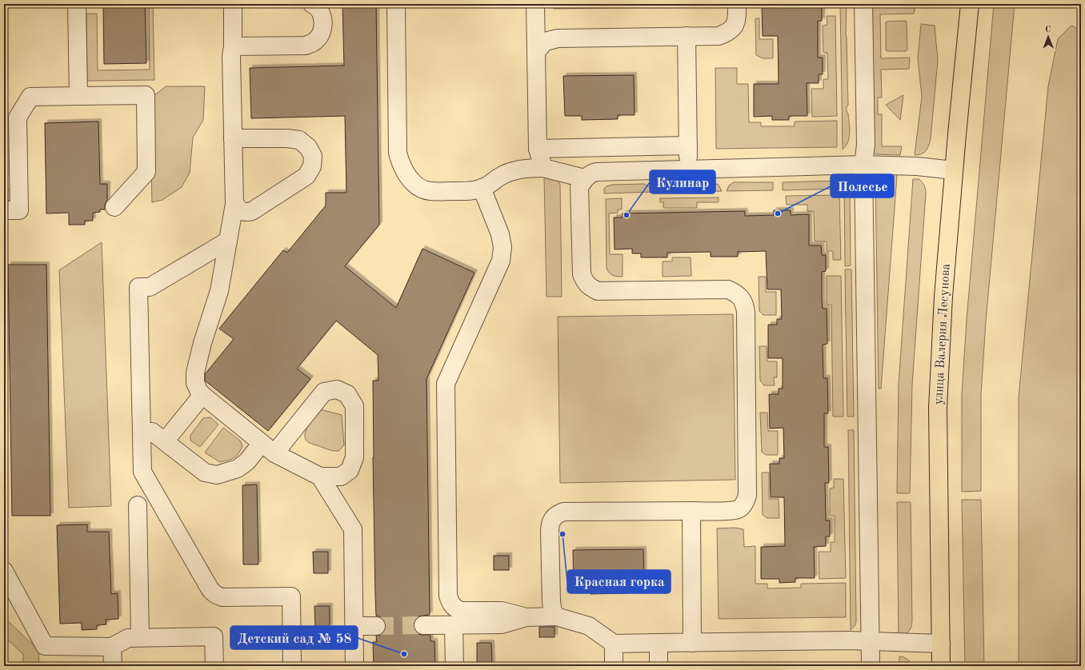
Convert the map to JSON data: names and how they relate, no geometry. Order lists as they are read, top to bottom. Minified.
{"streets":{"main road":["улица Валерия Лесунова"]},"places":["Полесье","Кулинар","Красная горка","Детский сад № 58"],"north":"top"}
